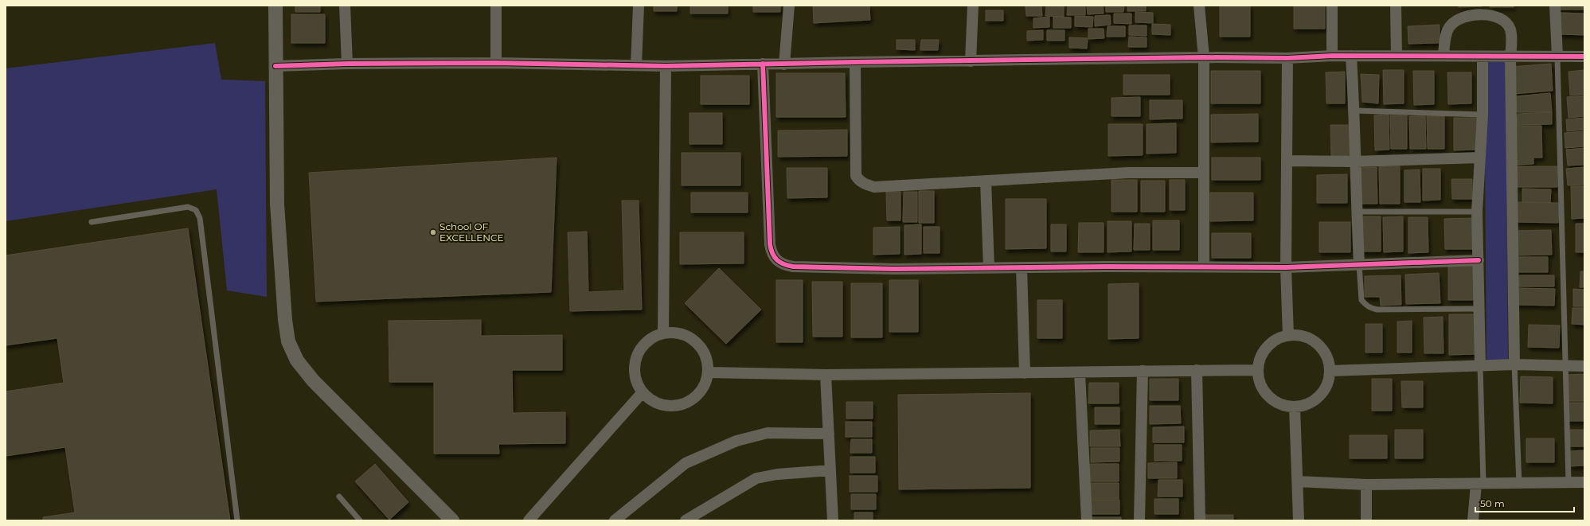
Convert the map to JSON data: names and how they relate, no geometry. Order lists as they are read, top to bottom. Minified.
{"places":["School OF EXCELLENCE"],"scale_bar":"50 m"}
